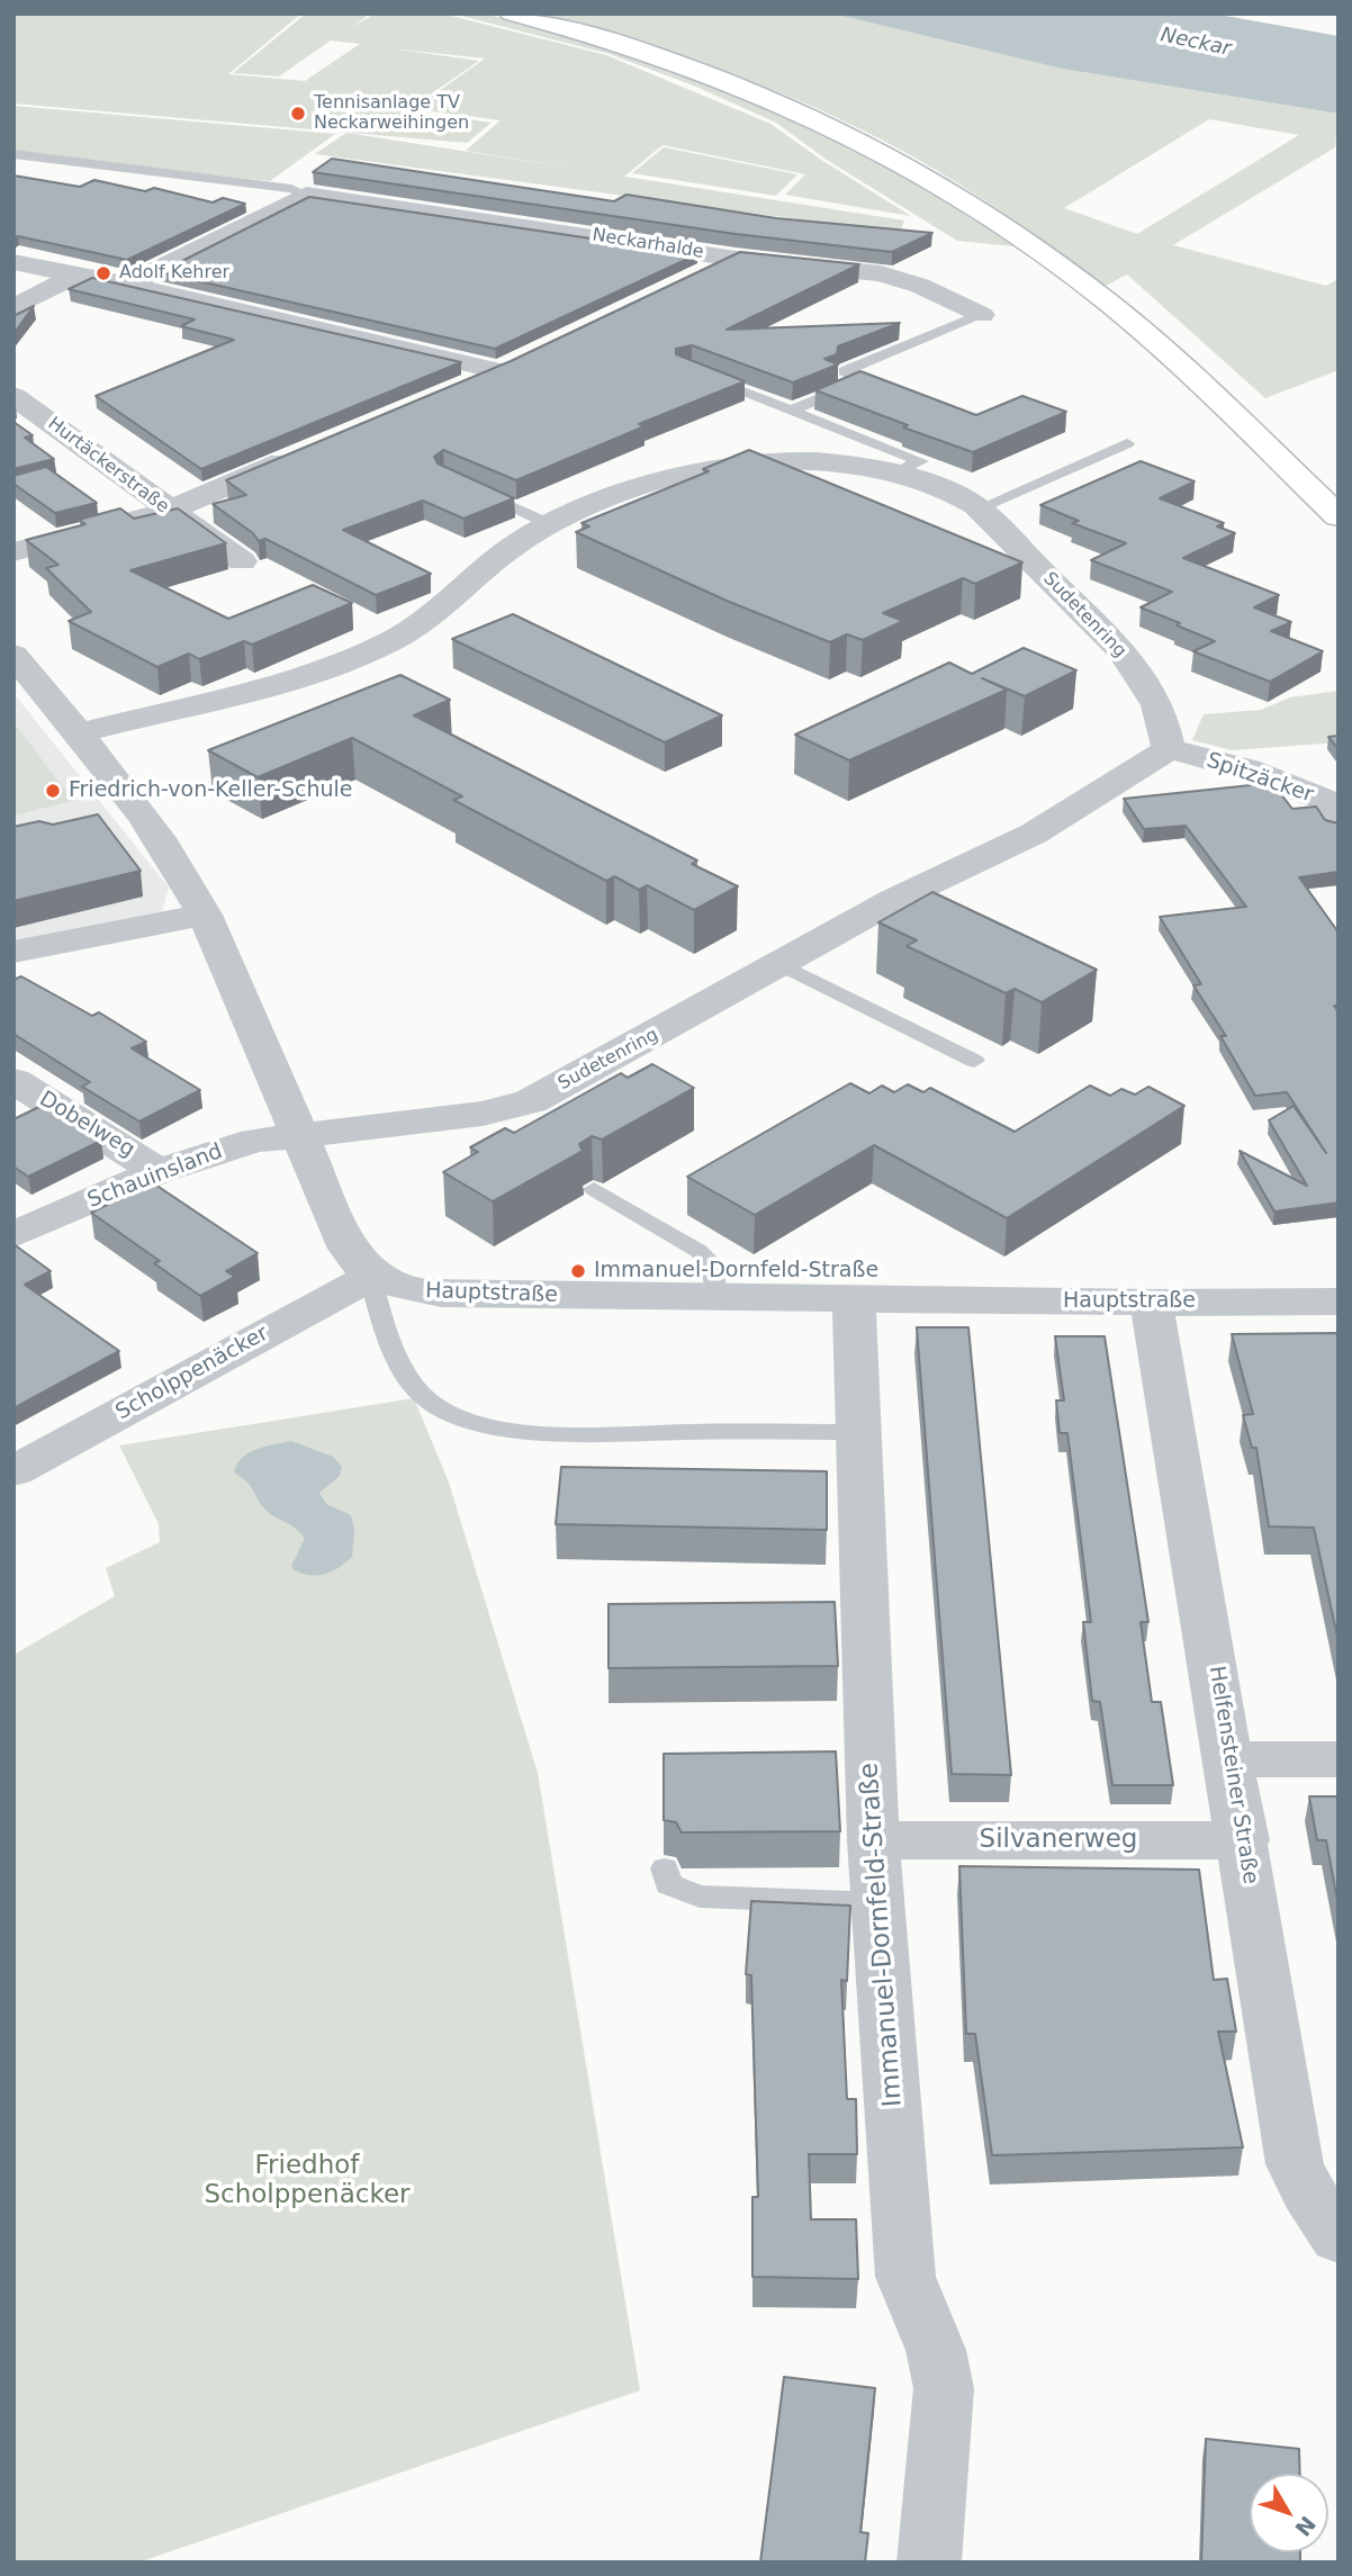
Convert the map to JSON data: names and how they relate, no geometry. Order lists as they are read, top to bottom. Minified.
{"streets":{"street":["Neckarhalde","Hurtäckerstraße","Sudetenring","Spitzäcker","Dobelweg","Schauinsland","Hauptstraße","Scholppenäcker","Helfensteiner Straße","Silvanerweg","Immanuel-Dornfeld-Straße"]},"crossings":[["Sudetenring","Spitzäcker"],["Sudetenring","Schauinsland"],["Dobelweg","Schauinsland"],["Hauptstraße","Scholppenäcker"],["Hauptstraße","Helfensteiner Straße"],["Hauptstraße","Immanuel-Dornfeld-Straße"],["Helfensteiner Straße","Silvanerweg"],["Silvanerweg","Immanuel-Dornfeld-Straße"]],"water":["Neckar"],"parks":["Friedhof Scholppenäcker"],"places":["Tennisanlage TV Neckarweihingen","Adolf Kehrer","Friedrich-von-Keller-Schule","Immanuel-Dornfeld-Straße"],"north":"bottom right"}
